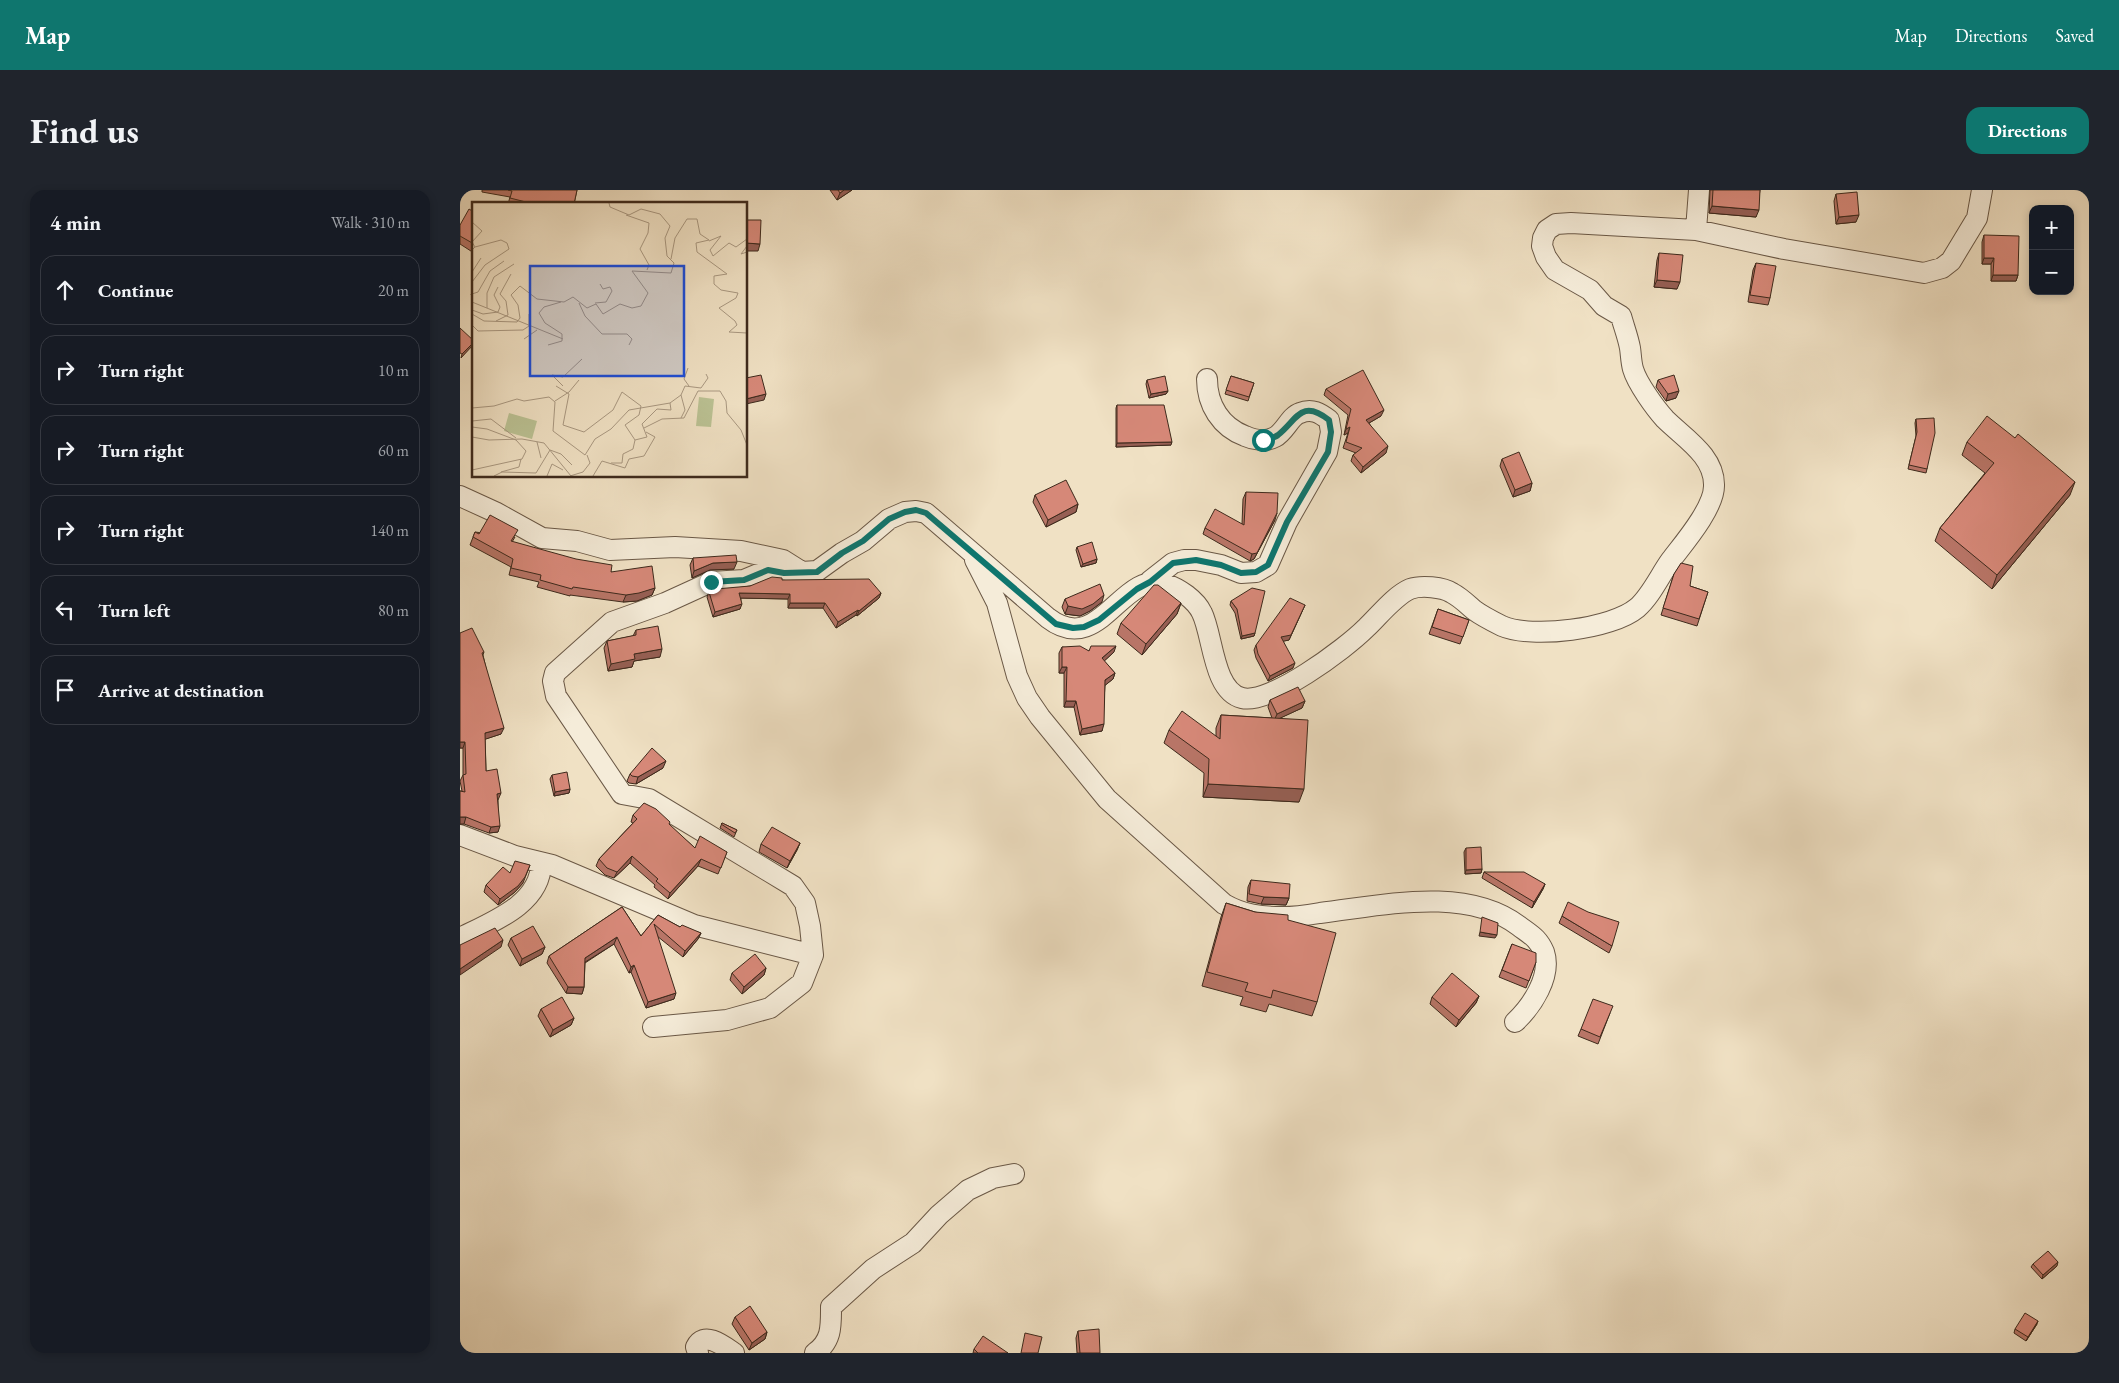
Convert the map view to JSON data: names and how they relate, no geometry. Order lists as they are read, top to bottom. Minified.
{"page":{"header":"Map","nav":["Map","Directions","Saved"],"buttons":"Directions","title":"Find us","heading":["4 min","Walk · 310 m"],"map_buttons":["+","−"],"list":[["Continue","20 m"],["Turn right","10 m"],["Turn right","60 m"],["Turn right","140 m"],["Turn left","80 m"],"Arrive at destination"]}}
